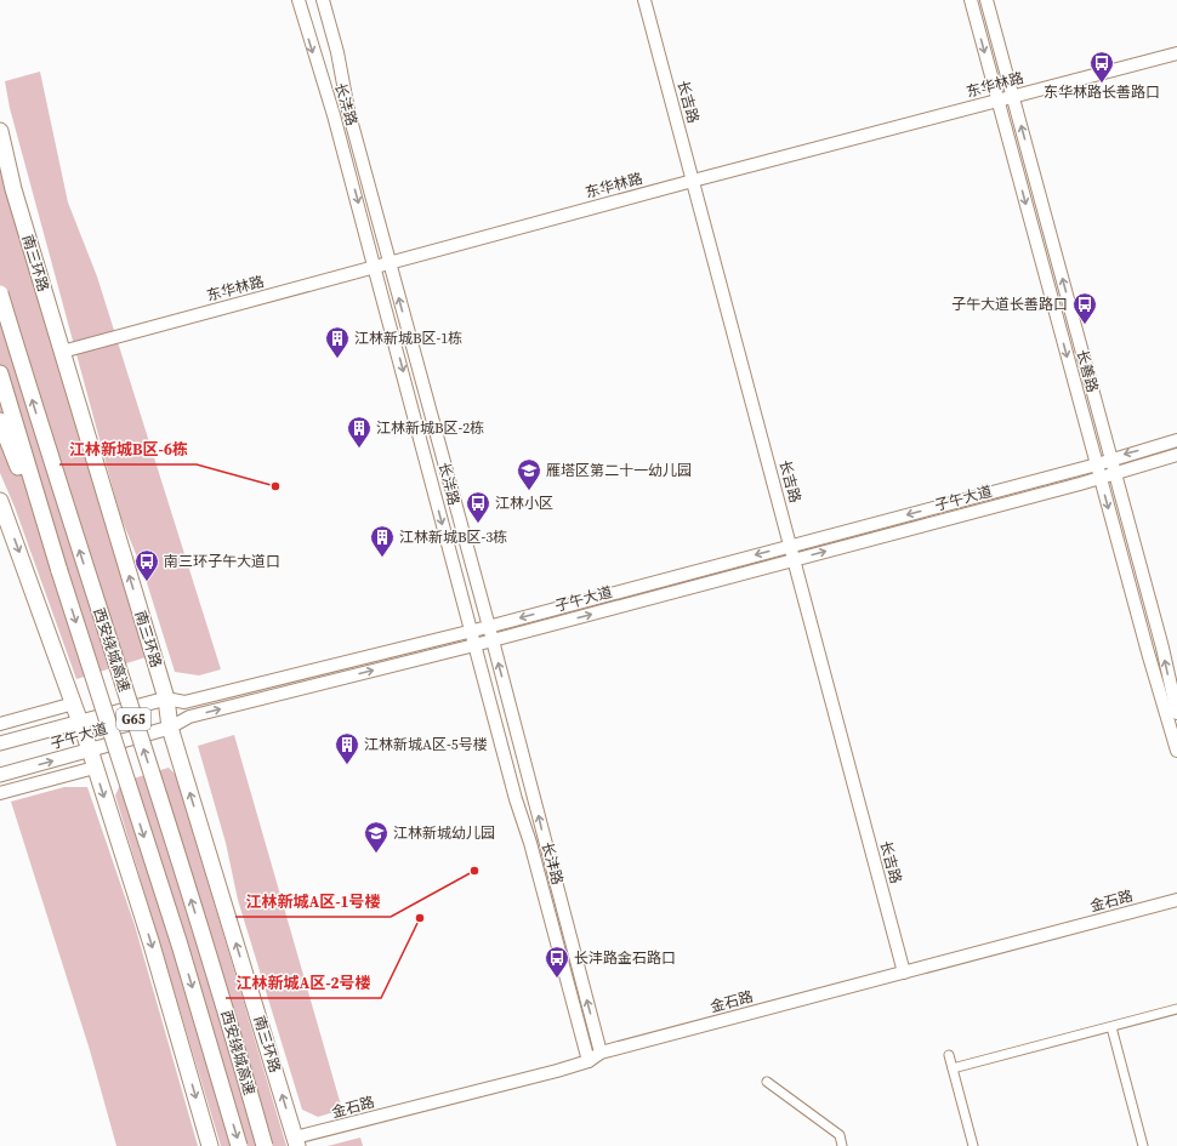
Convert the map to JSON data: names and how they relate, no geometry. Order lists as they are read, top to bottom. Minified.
{"streets":{"highway":["南三环路","西安绕城高速","G65"],"main road":["子午大道"],"street":["东华林路","长吉路","长沣路","长善路","金石路"]},"crossings":[["东华林路","长吉路"],["东华林路","长沣路"],["东华林路","南三环路"],["东华林路","长善路"],["长吉路","子午大道"],["长吉路","金石路"],["长沣路","子午大道"],["长沣路","金石路"],["南三环路","子午大道"],["南三环路","金石路"],["长善路","子午大道"]],"places":{"bus stop":["东华林路长善路口","子午大道长善路口","江林小区","南三环子午大道口","长沣路金石路口"],"building":["江林新城B区-1栋","江林新城B区-2栋","江林新城B区-3栋","江林新城A区-5号楼"],"other":["江林新城B区-6栋","江林新城A区-1号楼","江林新城A区-2号楼"],"school or university":["雁塔区第二十一幼儿园","江林新城幼儿园"]}}
